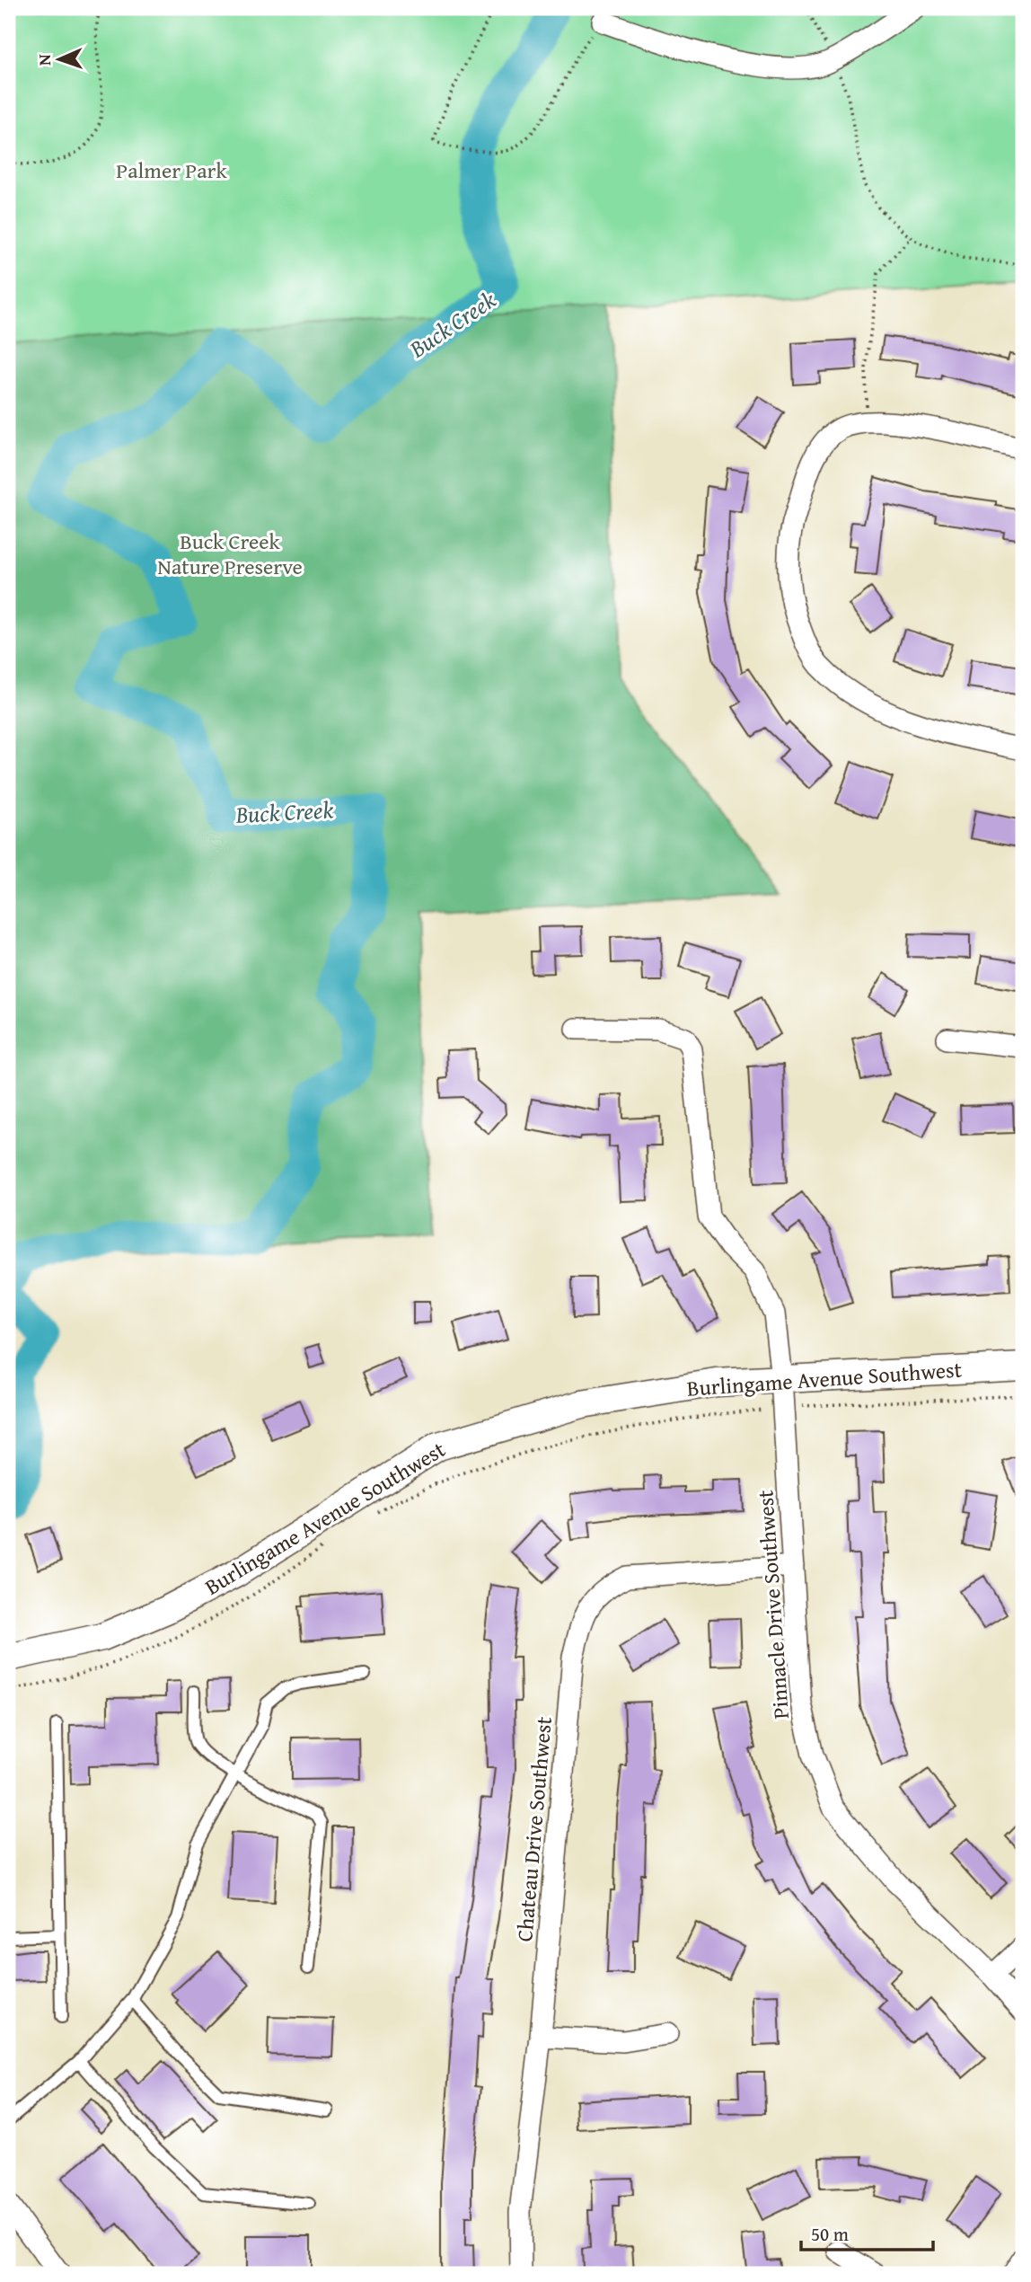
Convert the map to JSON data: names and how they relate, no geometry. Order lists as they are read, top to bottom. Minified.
{"streets":{"street":["Burlingame Avenue Southwest","Pinnacle Drive Southwest","Chateau Drive Southwest"]},"crossings":[["Burlingame Avenue Southwest","Pinnacle Drive Southwest"],["Pinnacle Drive Southwest","Chateau Drive Southwest"]],"water":["Buck Creek"],"parks":["Palmer Park","Buck Creek Nature Preserve"],"scale_bar":"50 m","north":"left"}
